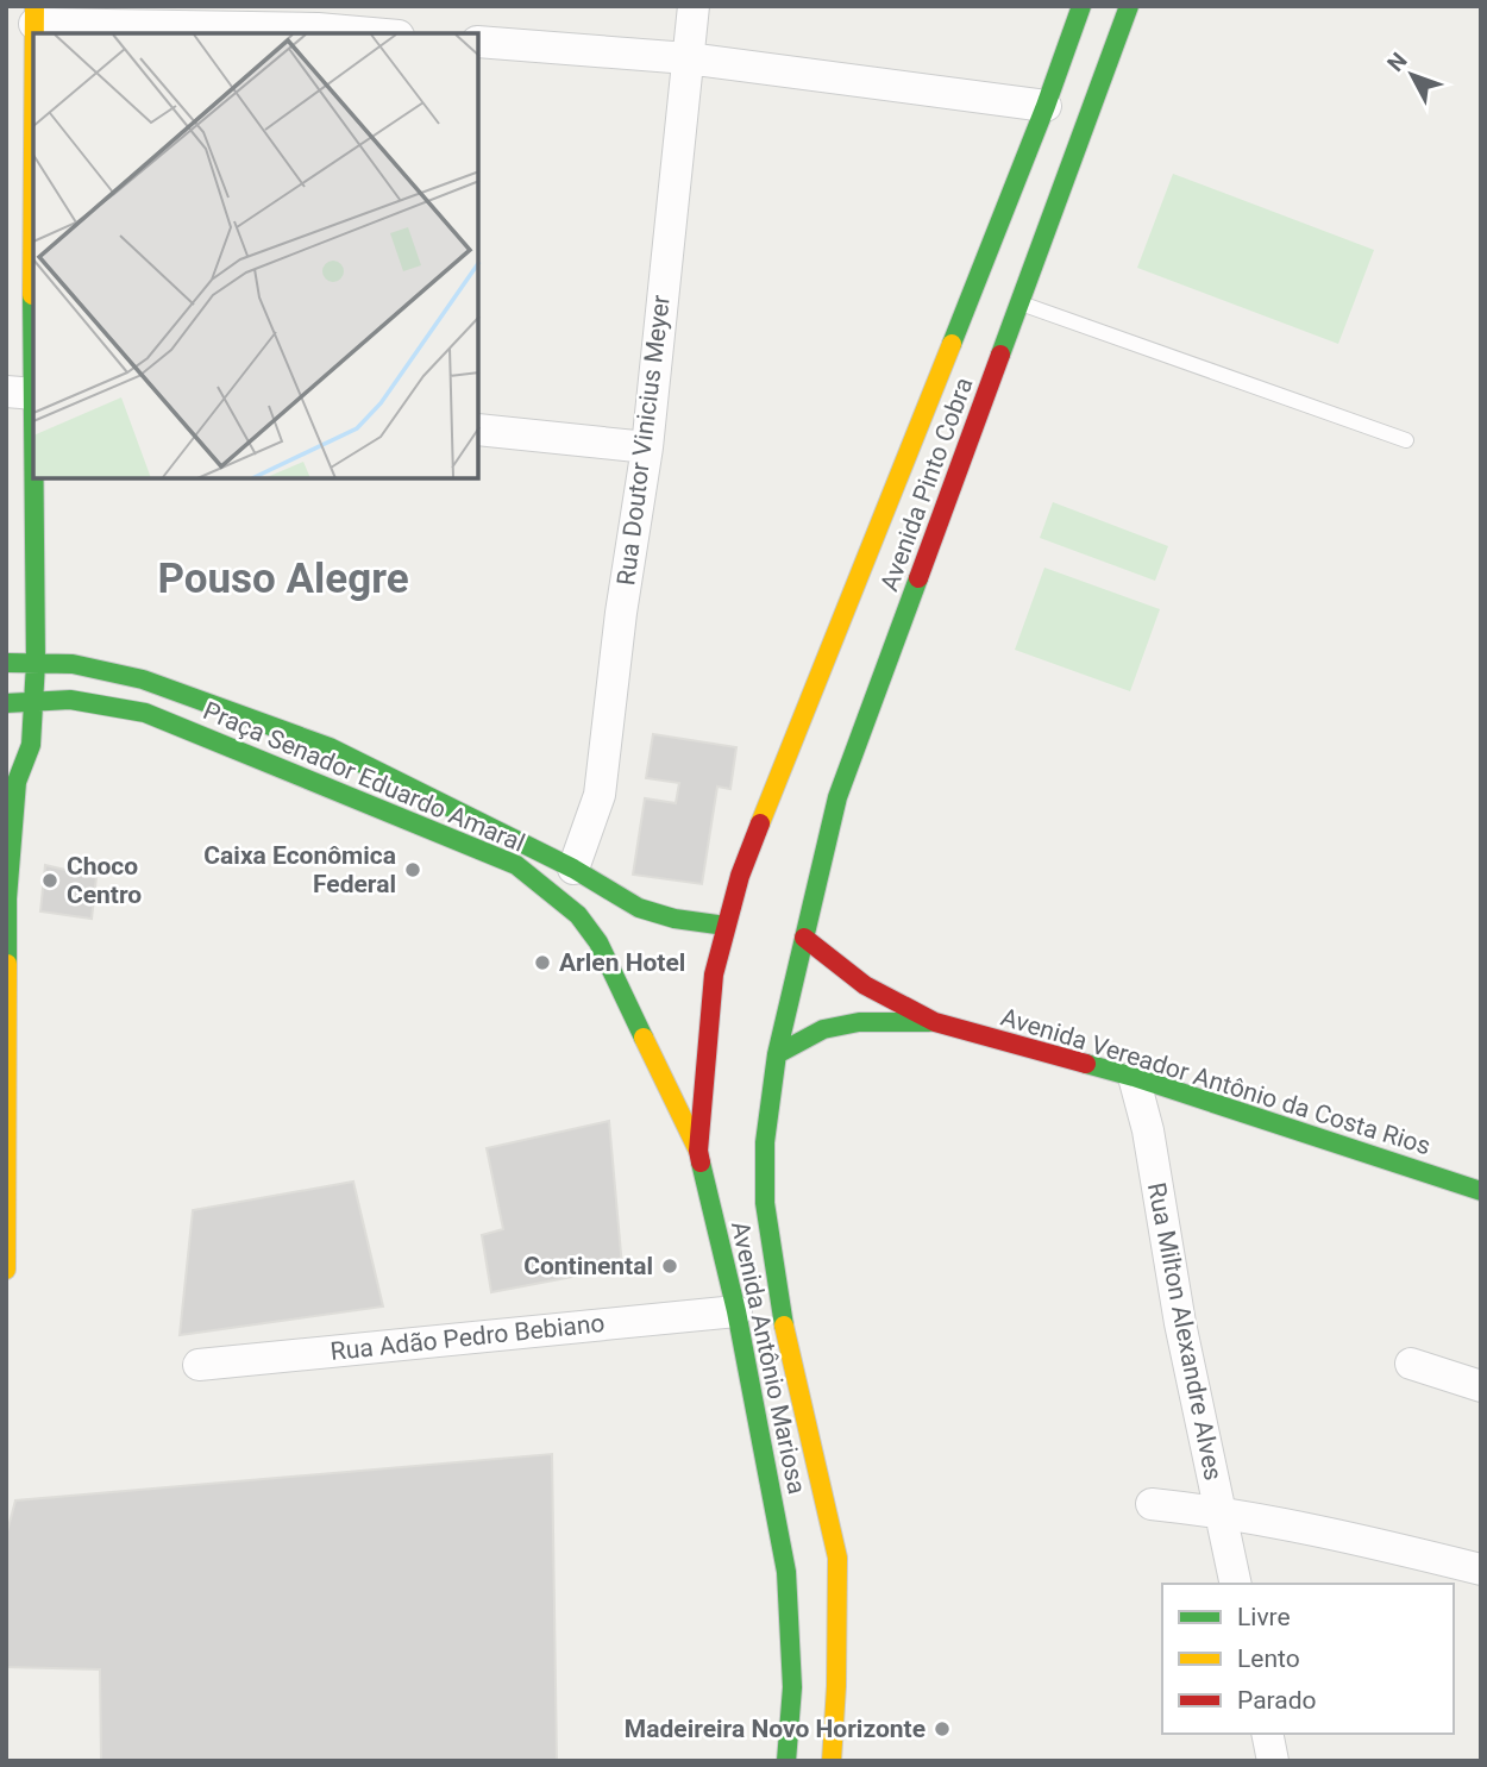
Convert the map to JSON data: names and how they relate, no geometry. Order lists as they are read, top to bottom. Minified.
{"streets":{"main road":["Avenida Pinto Cobra","Praça Senador Eduardo Amaral","Avenida Vereador Antônio da Costa Rios","Avenida Antônio Mariosa"],"street":["Rua Doutor Vinicius Meyer","Rua Milton Alexandre Alves","Rua Adão Pedro Bebiano"]},"crossings":[["Rua Doutor Vinicius Meyer","Praça Senador Eduardo Amaral"],["Avenida Pinto Cobra","Praça Senador Eduardo Amaral"],["Avenida Pinto Cobra","Avenida Vereador Antônio da Costa Rios"],["Avenida Pinto Cobra","Avenida Antônio Mariosa"],["Praça Senador Eduardo Amaral","Avenida Antônio Mariosa"],["Avenida Vereador Antônio da Costa Rios","Rua Milton Alexandre Alves"],["Avenida Vereador Antônio da Costa Rios","Avenida Antônio Mariosa"],["Rua Adão Pedro Bebiano","Avenida Antônio Mariosa"]],"districts":["Pouso Alegre"],"places":["Caixa Econômica Federal","Choco Centro","Arlen Hotel","Continental","Madeireira Novo Horizonte"],"legend":["Livre","Lento","Parado"],"north":"top left"}
